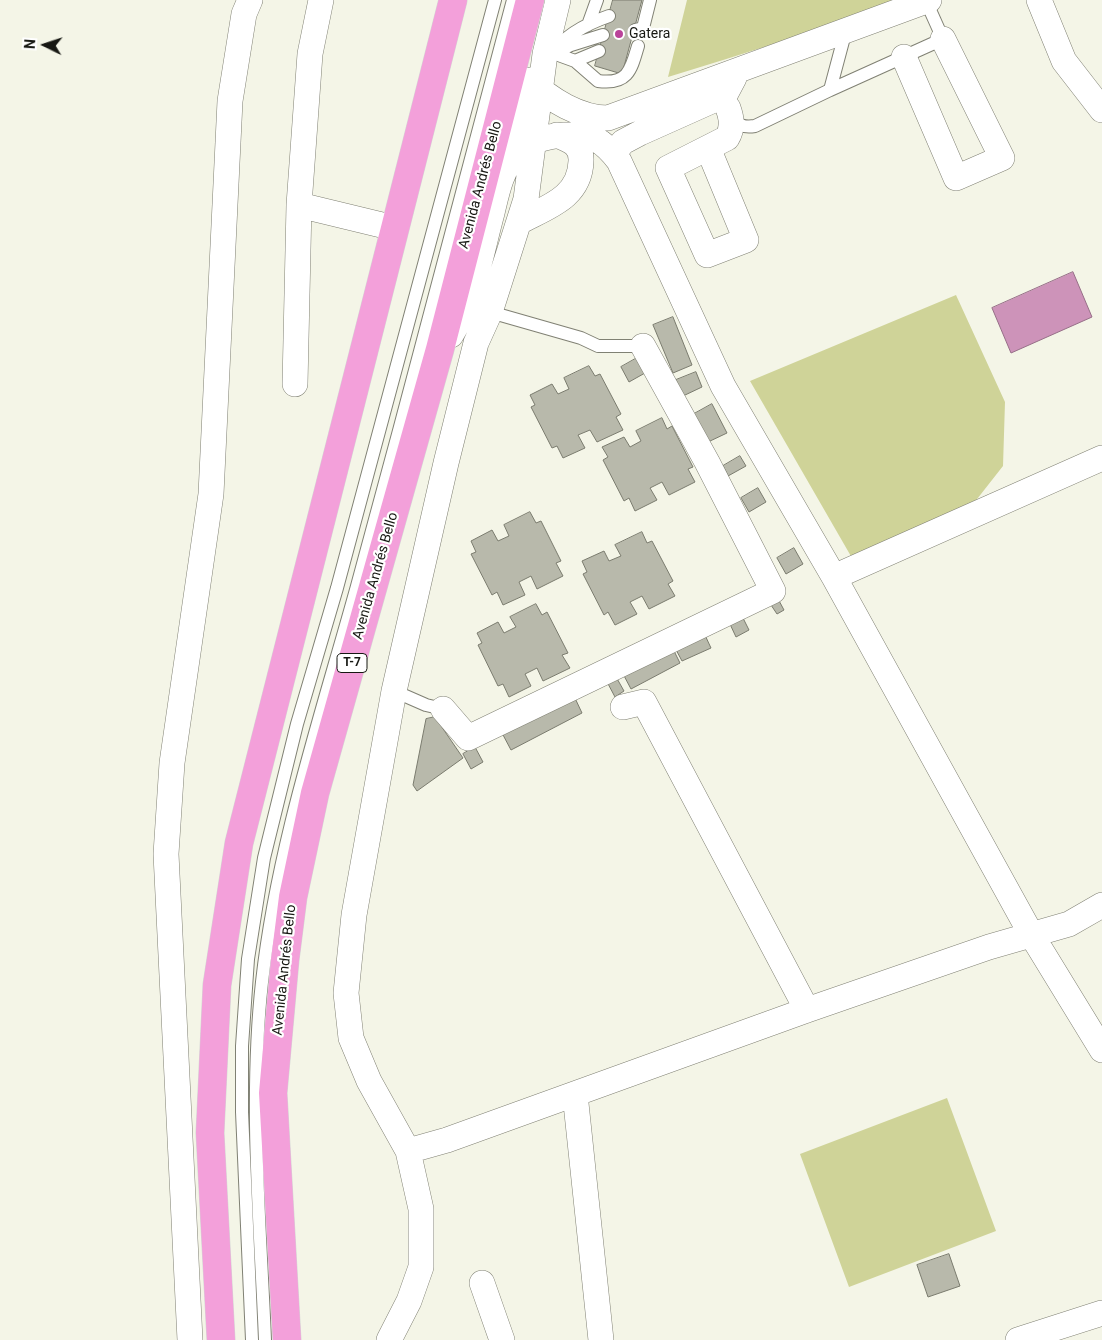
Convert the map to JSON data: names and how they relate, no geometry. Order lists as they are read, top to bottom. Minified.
{"streets":{"highway":["Avenida Andrés Bello","T-7"]},"places":["Gatera"],"north":"left"}
